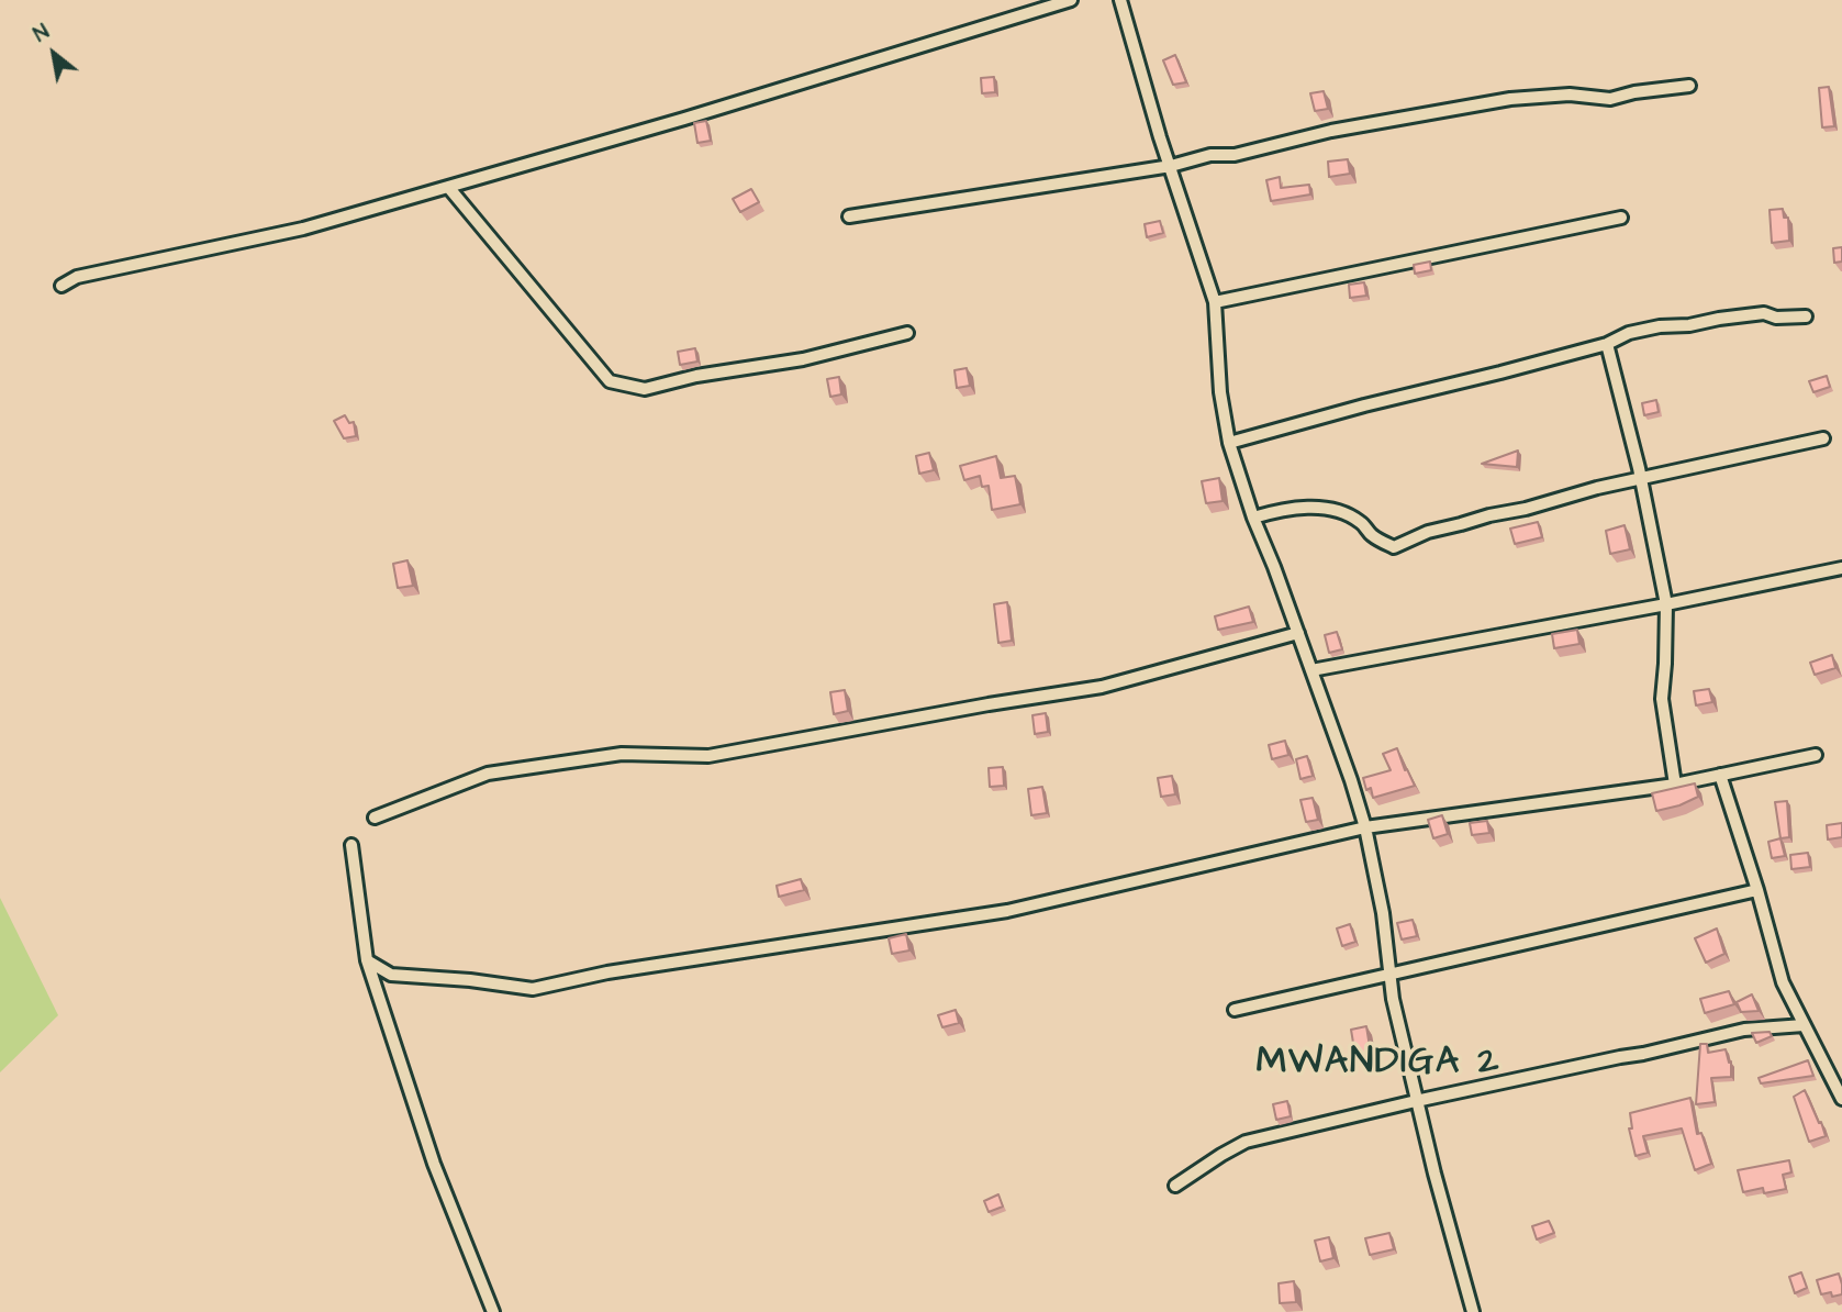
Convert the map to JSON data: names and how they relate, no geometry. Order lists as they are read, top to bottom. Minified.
{"districts":["MWANDIGA 2"],"north":"top left"}
